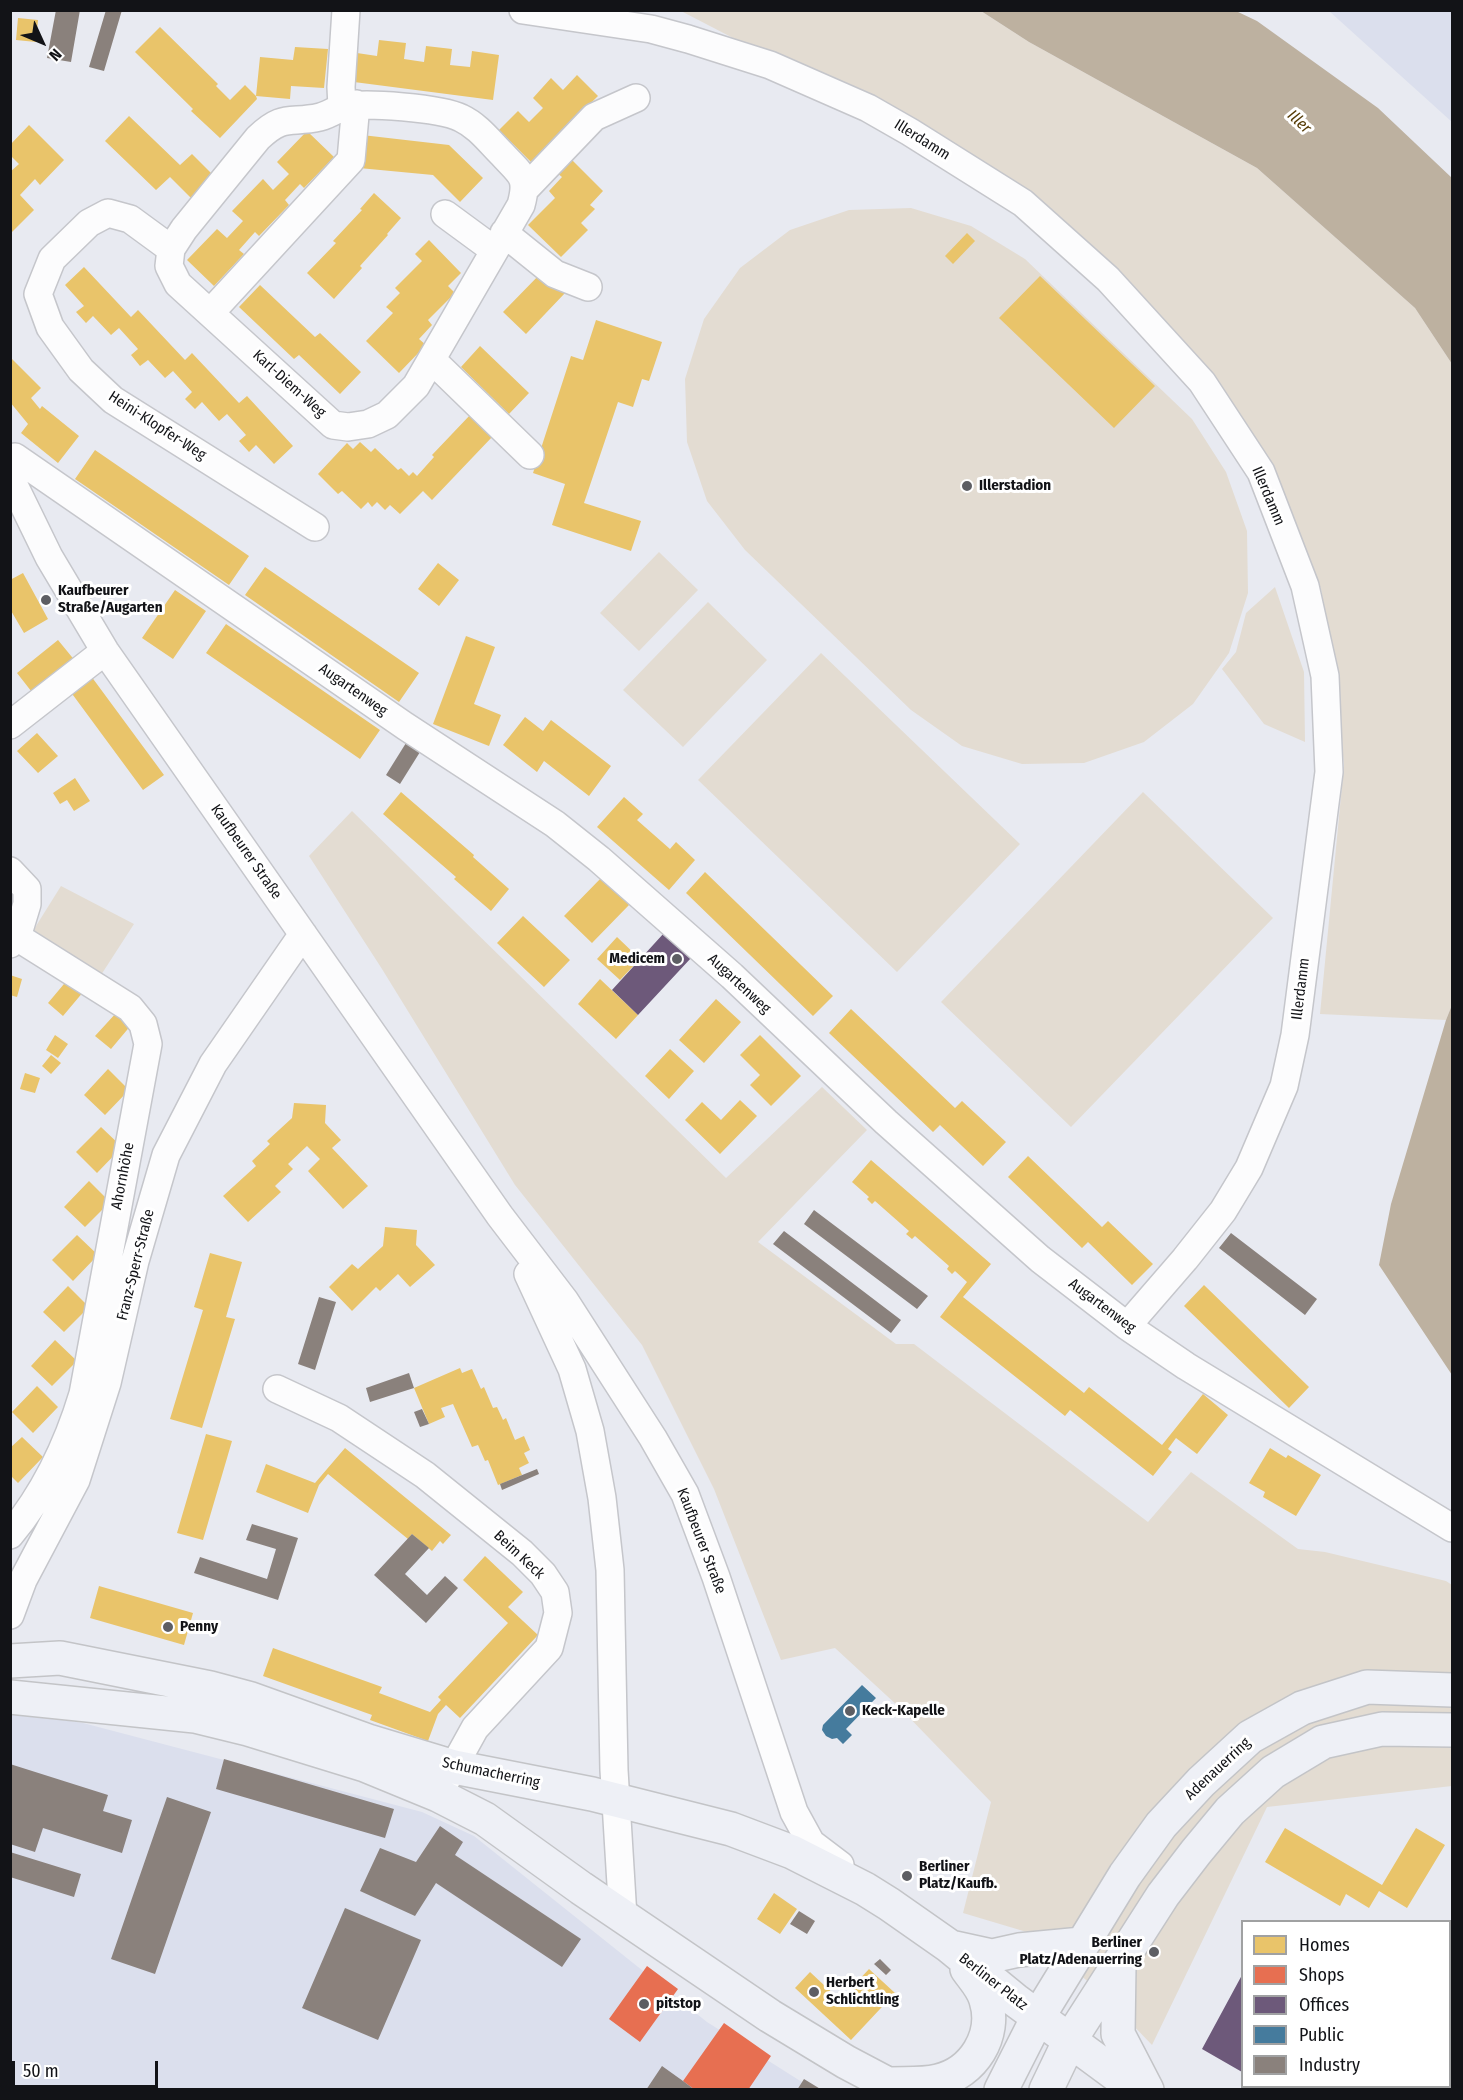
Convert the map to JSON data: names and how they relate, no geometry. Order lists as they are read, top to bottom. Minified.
{"streets":{"main road":["Adenauerring","Schumacherring","Berliner Platz"],"street":["Illerdamm","Karl-Diem-Weg","Heini-Klopfer-Weg","Augartenweg","Kaufbeurer Straße","Ahornhöhe","Franz-Sperr-Straße","Beim Keck"]},"crossings":[["Illerdamm","Augartenweg"],["Karl-Diem-Weg","Heini-Klopfer-Weg"],["Kaufbeurer Straße","Franz-Sperr-Straße"],["Kaufbeurer Straße","Schumacherring"],["Beim Keck","Schumacherring"],["Adenauerring","Berliner Platz"],["Schumacherring","Berliner Platz"]],"water":["Iller"],"places":["Illerstadion","Kaufbeurer Straße/Augarten","Medicem","Penny","Keck-Kapelle","Berliner Platz/Kaufb.","Berliner Platz/Adenauerring","Herbert Schlichtling","pitstop"],"legend":["Homes","Shops","Offices","Public","Industry"],"scale_bar":"50 m","north":"bottom right"}
